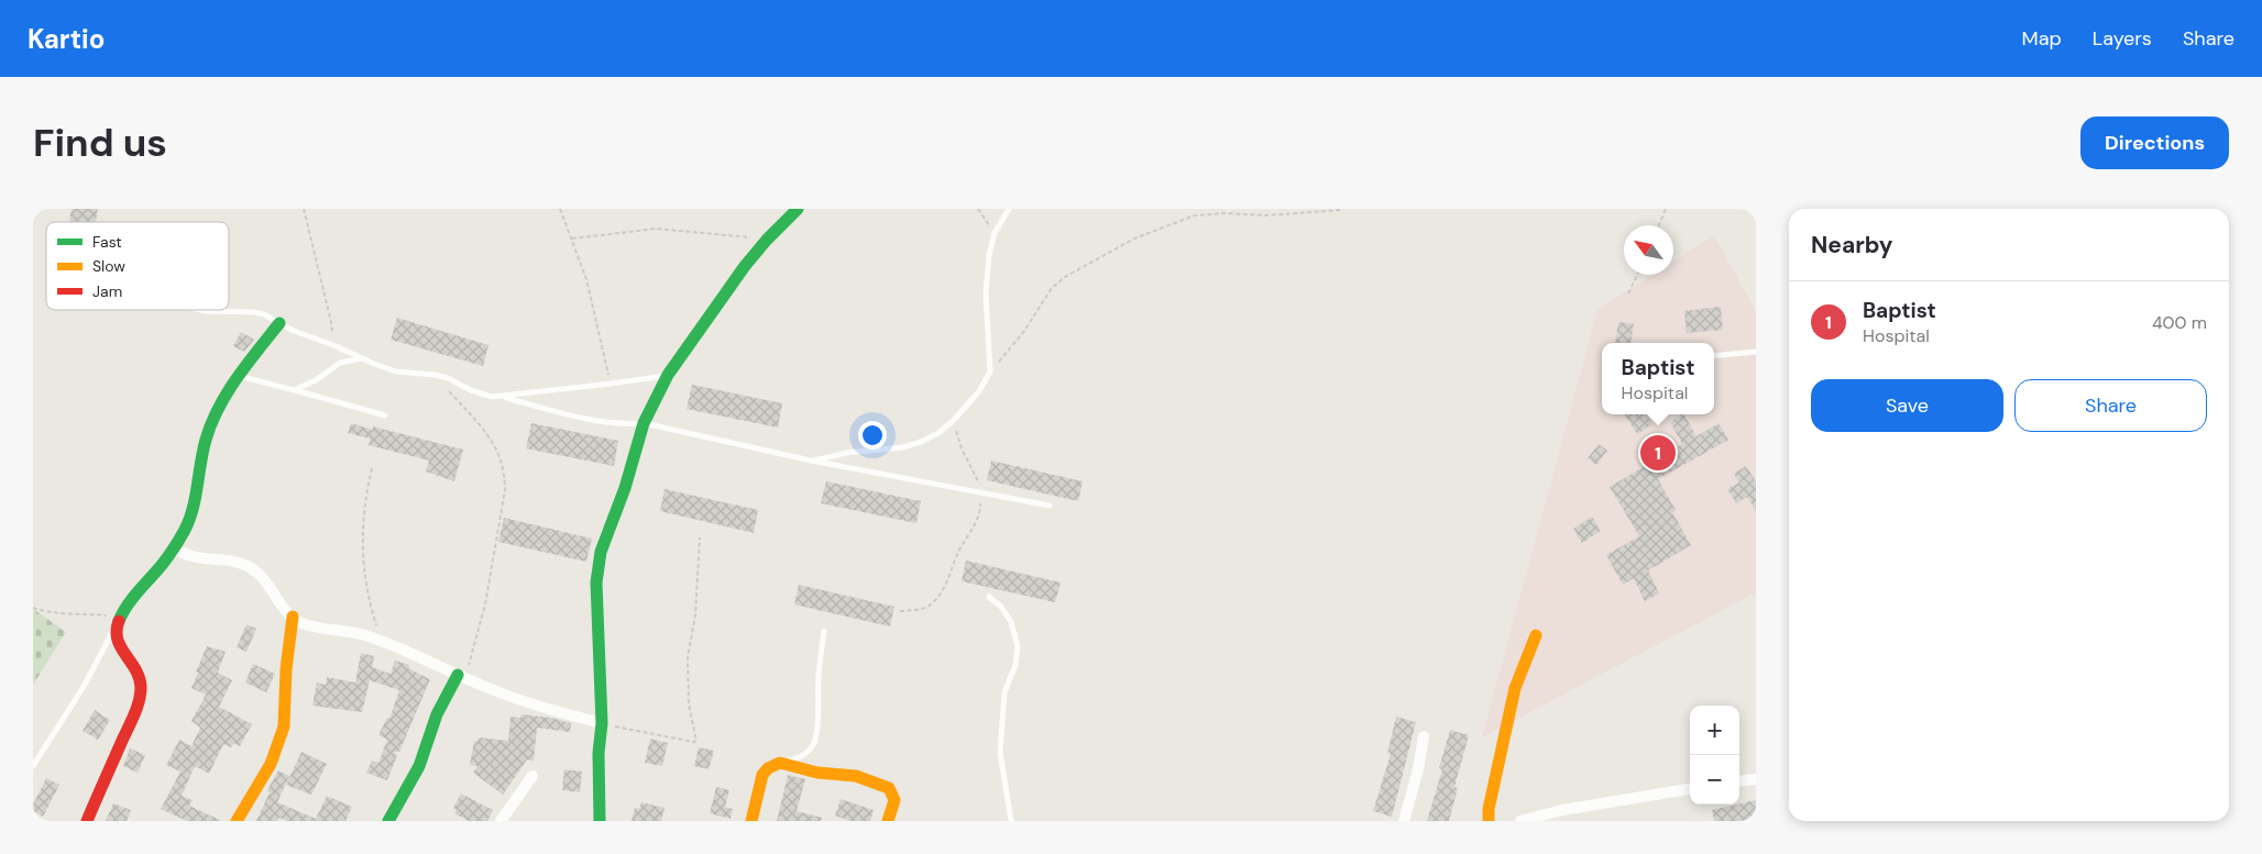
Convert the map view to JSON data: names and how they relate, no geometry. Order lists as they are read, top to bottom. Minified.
{"legend":["Fast","Slow","Jam"],"north":"top left","page":{"header":"Kartio","nav":["Map","Layers","Share"],"buttons":["Directions",["Save","Share"]],"title":"Find us","heading":"Nearby","list":[{"mark":"1","name":"Baptist","note":"Hospital","value":"400 m"}],"popup":["Baptist","Hospital"],"pins":"1","map_buttons":["+","−"]}}
